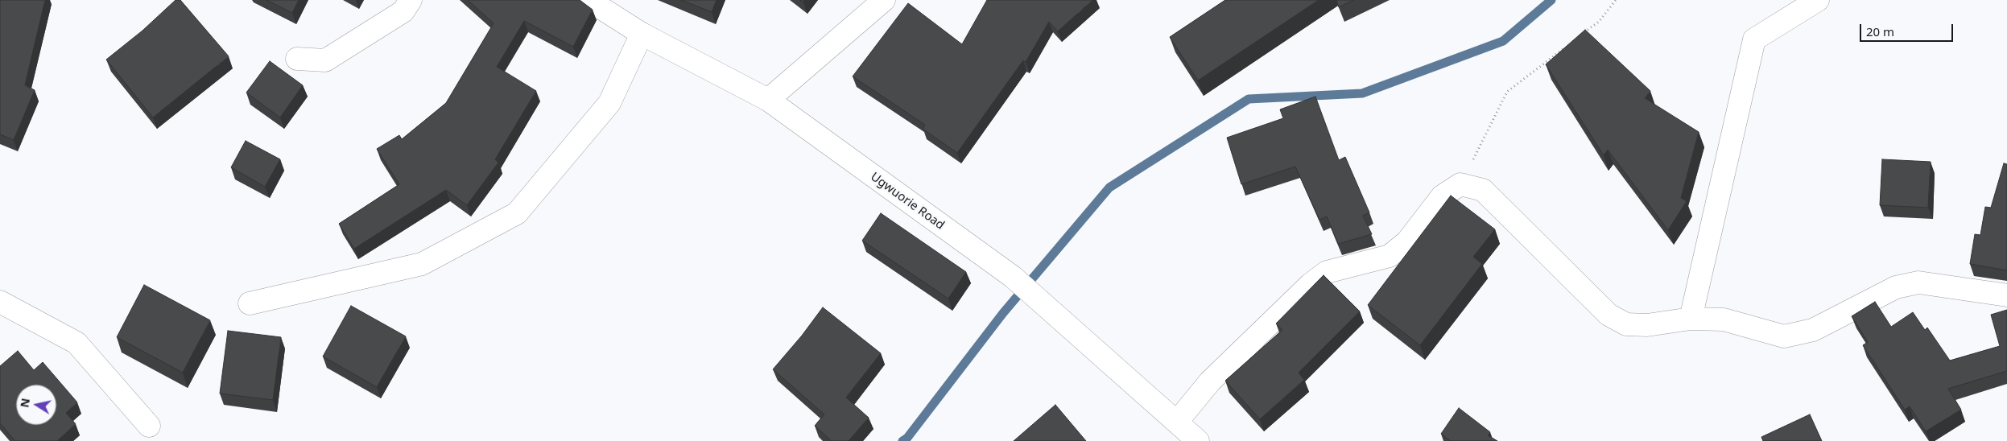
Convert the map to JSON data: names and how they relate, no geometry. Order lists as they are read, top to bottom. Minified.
{"streets":{"street":["Ugwuorie Road"]},"scale_bar":"20 m","north":"left"}
